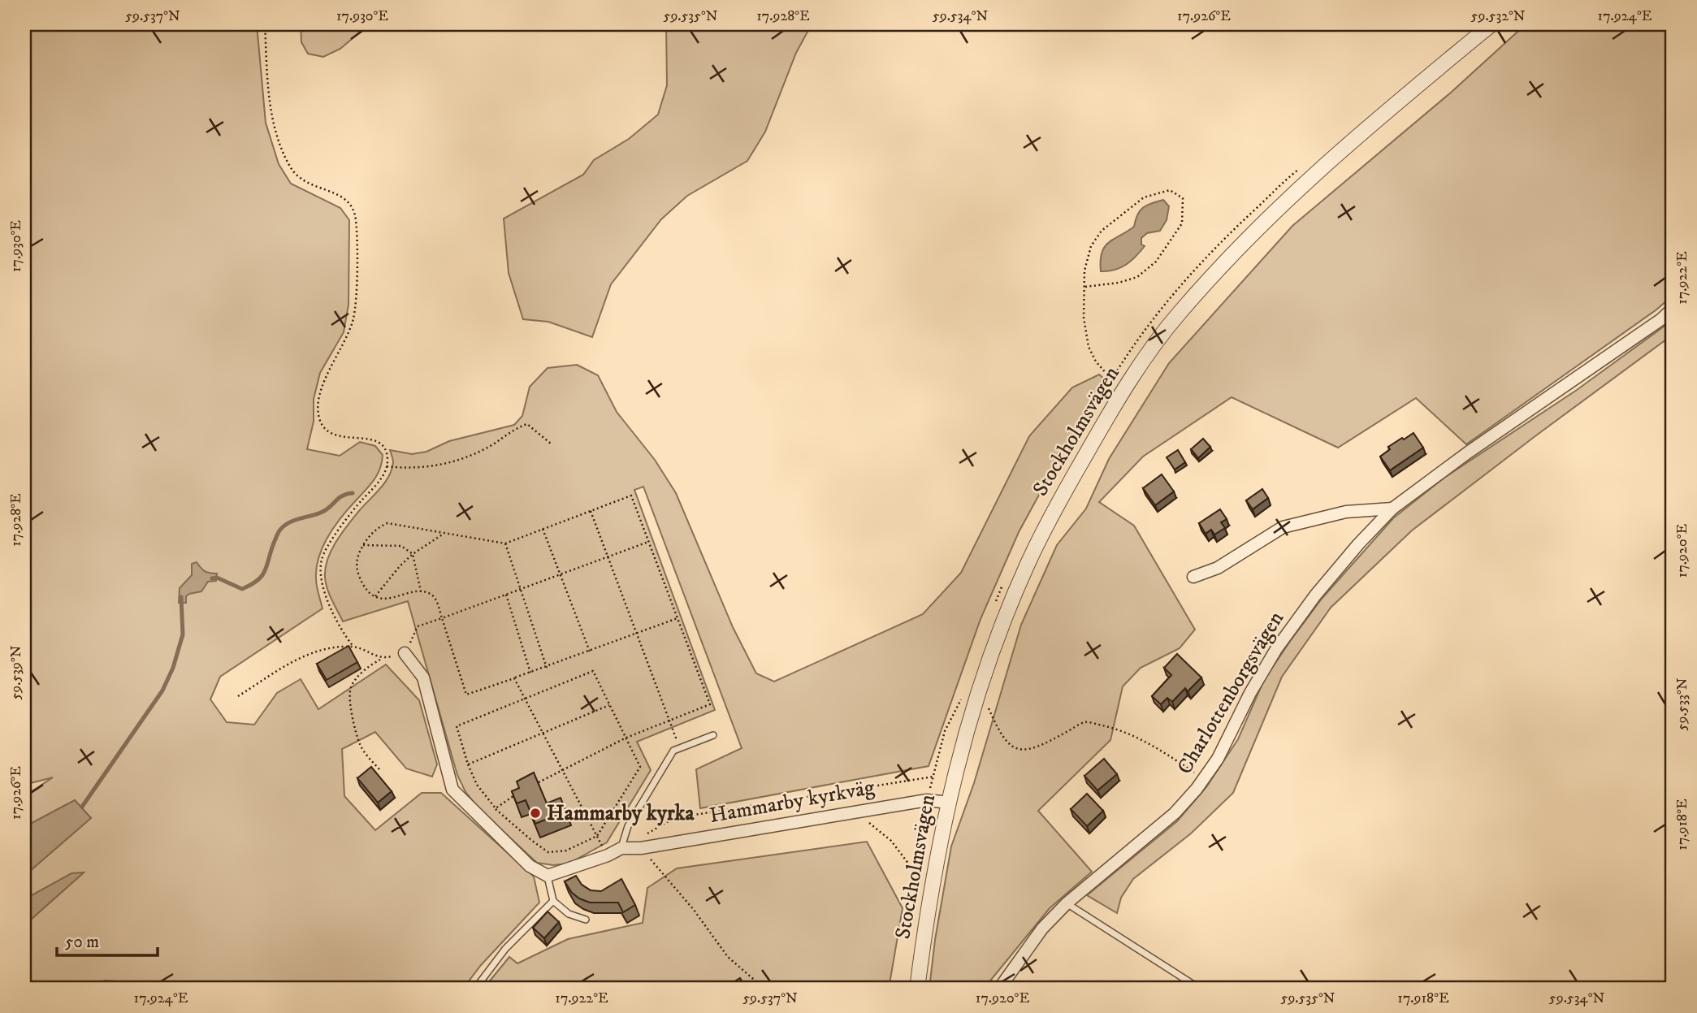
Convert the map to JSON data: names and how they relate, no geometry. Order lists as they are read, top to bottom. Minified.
{"streets":{"street":["Stockholmsvägen","Charlottenborgsvägen","Hammarby kyrkväg"]},"crossings":[["Stockholmsvägen","Hammarby kyrkväg"]],"places":["Hammarby kyrka"],"scale_bar":"50 m","coordinates":["59.537°N","17.930°E","59.535°N","17.928°E","59.534°N","17.926°E","59.532°N","17.924°E","17.922°E","17.920°E","59.539°N","59.533°N","17.918°E"]}
